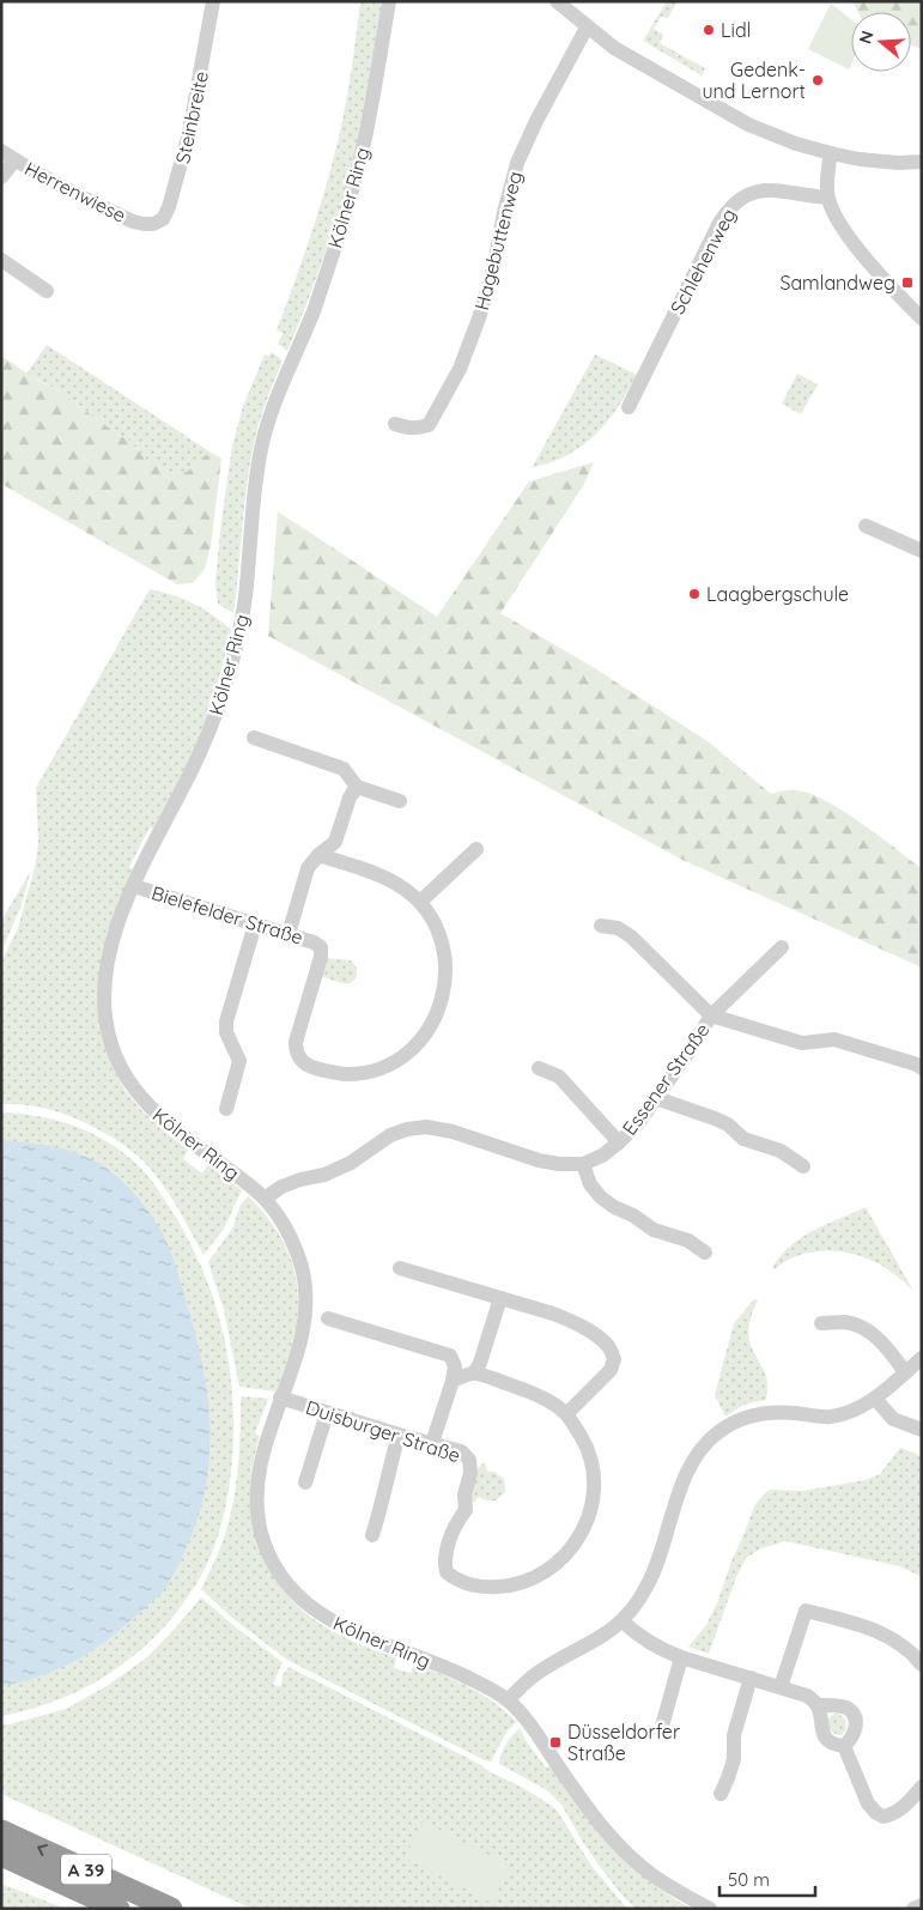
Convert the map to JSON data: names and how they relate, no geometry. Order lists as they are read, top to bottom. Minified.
{"streets":{"highway":["A 39"],"street":["Steinbreite","Herrenwiese","Kölner Ring","Hagebuttenweg","Schlehenweg","Bielefelder Straße","Essener Straße","Duisburger Straße"]},"crossings":[["Steinbreite","Herrenwiese"],["Kölner Ring","Bielefelder Straße"],["Kölner Ring","Essener Straße"],["Kölner Ring","Duisburger Straße"]],"places":{"other":["Lidl","Gedenk- und Lernort","Laagbergschule"],"transit":["Samlandweg","Düsseldorfer Straße"]},"scale_bar":"50 m","north":"left"}
